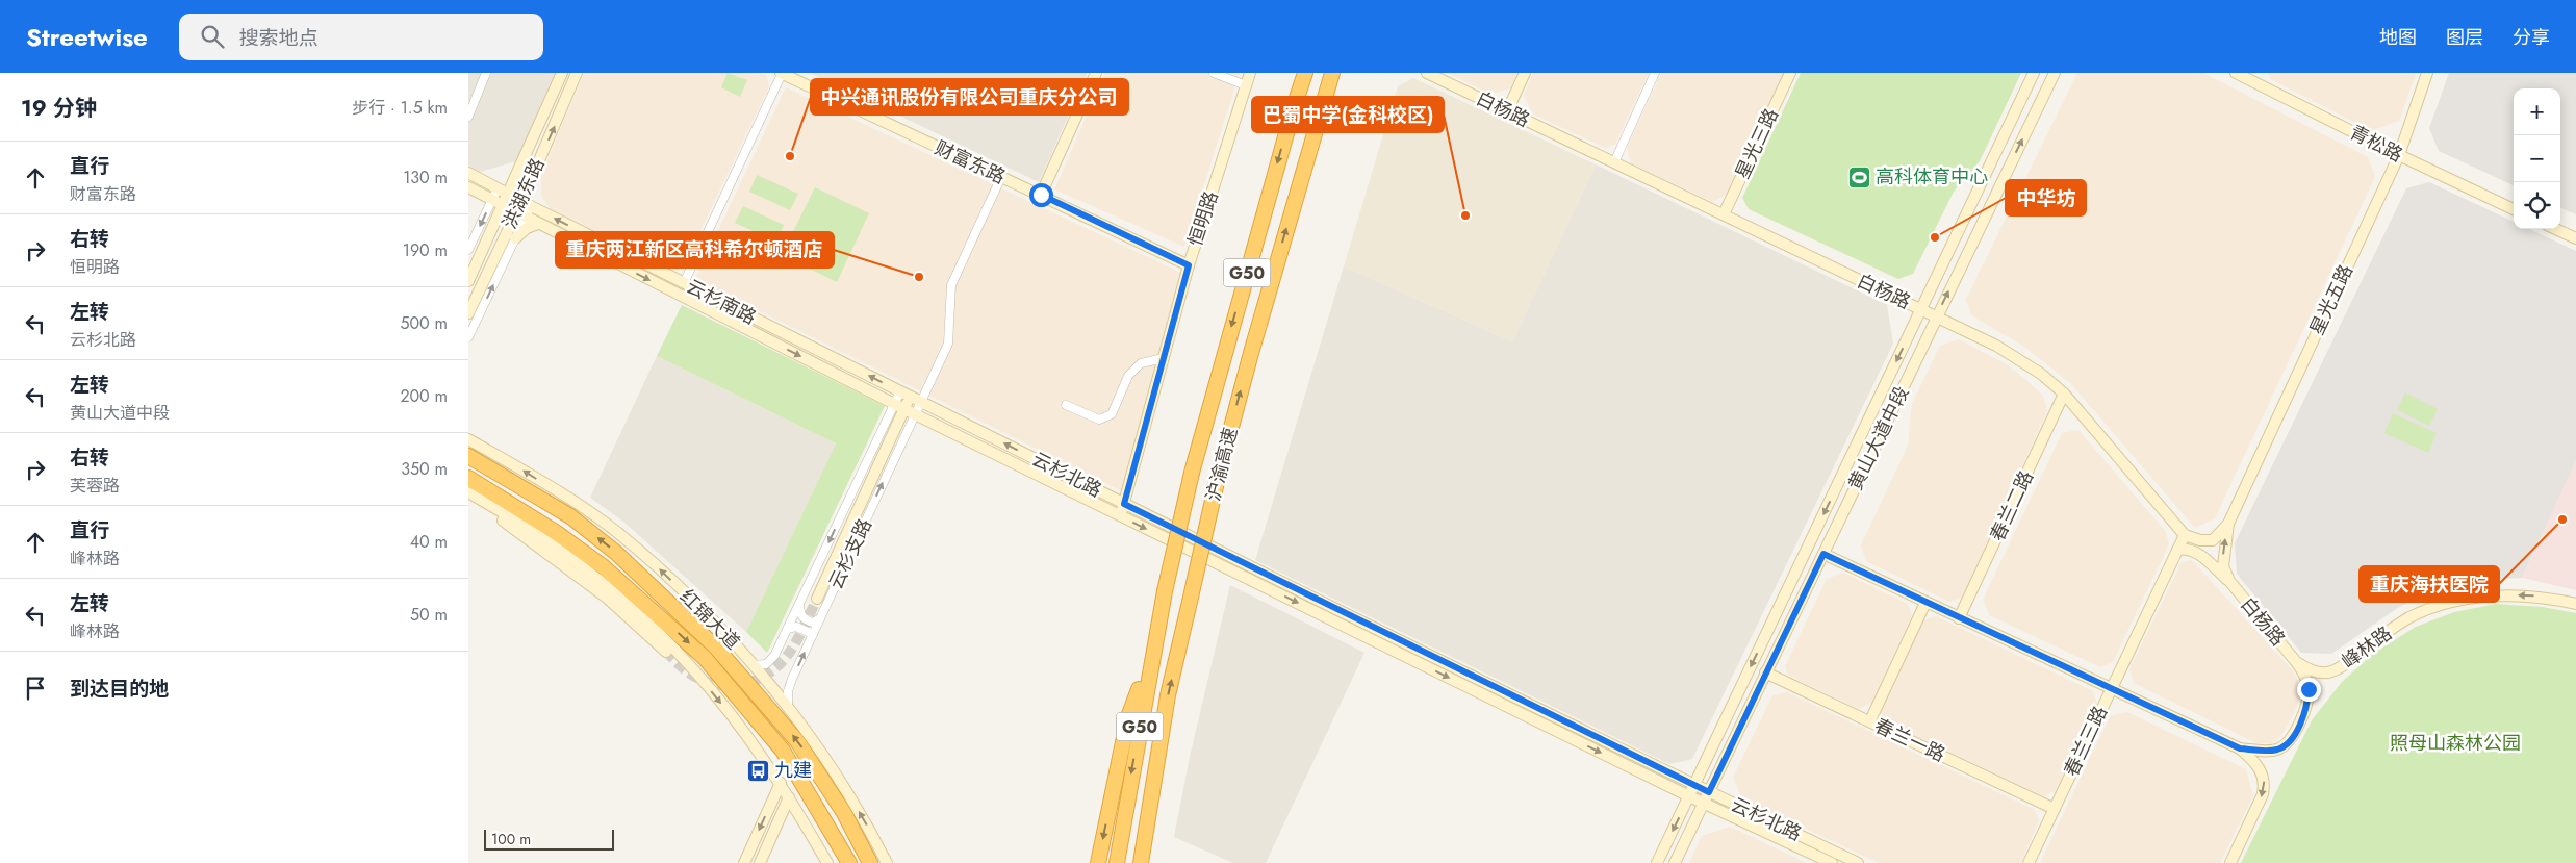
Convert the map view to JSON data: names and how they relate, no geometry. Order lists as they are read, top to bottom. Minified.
{"streets":{"highway":["G50","沪渝高速","红锦大道"],"main road":["白杨路","星光三路","青松路","财富东路","洪湖东路","恒明路","星光五路","云杉南路","黄山大道中段","云杉北路","春兰二路","峰林路","春兰一路","春兰三路"],"street":["云杉支路"]},"crossings":[["白杨路","星光三路"],["白杨路","星光五路"],["白杨路","黄山大道中段"],["白杨路","春兰二路"],["白杨路","峰林路"],["白杨路","春兰三路"],["青松路","星光五路"],["财富东路","恒明路"],["财富东路","云杉支路"],["洪湖东路","云杉南路"],["恒明路","云杉北路"],["云杉南路","云杉北路"],["云杉南路","云杉支路"],["黄山大道中段","云杉北路"],["黄山大道中段","春兰一路"],["云杉北路","云杉支路"],["云杉支路","红锦大道"],["春兰一路","春兰三路"]],"one_way":["峰林路"],"parks":["照母山森林公园"],"places":{"other":["中兴通讯股份有限公司重庆分公司","巴蜀中学(金科校区)","中华坊","重庆两江新区高科希尔顿酒店","重庆海扶医院"],"sports":["高科体育中心"],"bus stop":["九建"]},"scale_bar":"100 m","page":{"header":"Streetwise","search":"搜索地点","nav":["地图","图层","分享"],"heading":["19 分钟","步行 · 1.5 km"],"map_buttons":["+","−"],"list":[["直行","财富东路","130 m"],["右转","恒明路","190 m"],["左转","云杉北路","500 m"],["左转","黄山大道中段","200 m"],["右转","芙蓉路","350 m"],["直行","峰林路","40 m"],["左转","峰林路","50 m"],"到达目的地"],"scale":"100 m"}}
